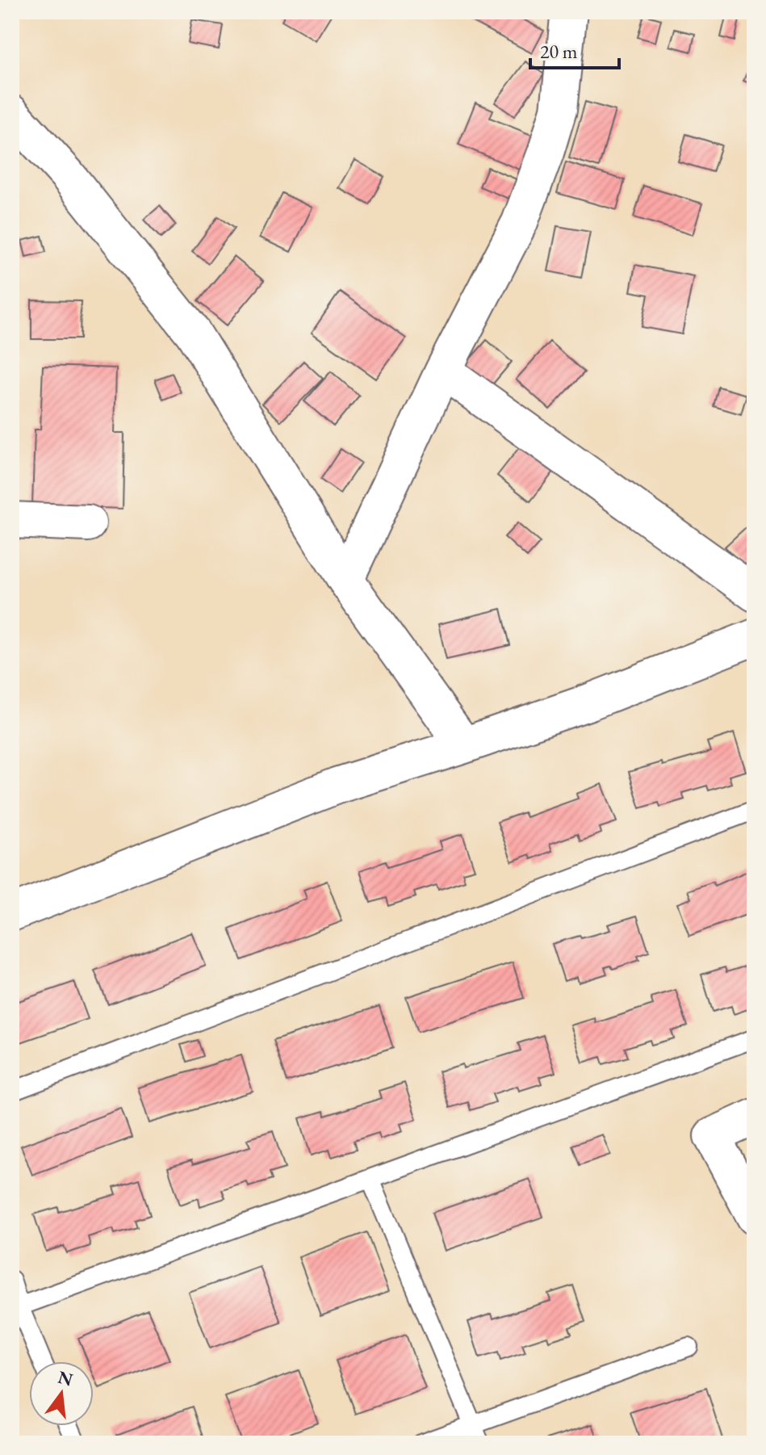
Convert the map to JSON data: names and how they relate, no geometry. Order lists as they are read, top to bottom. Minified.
{"scale_bar":"20 m","north":"top"}
